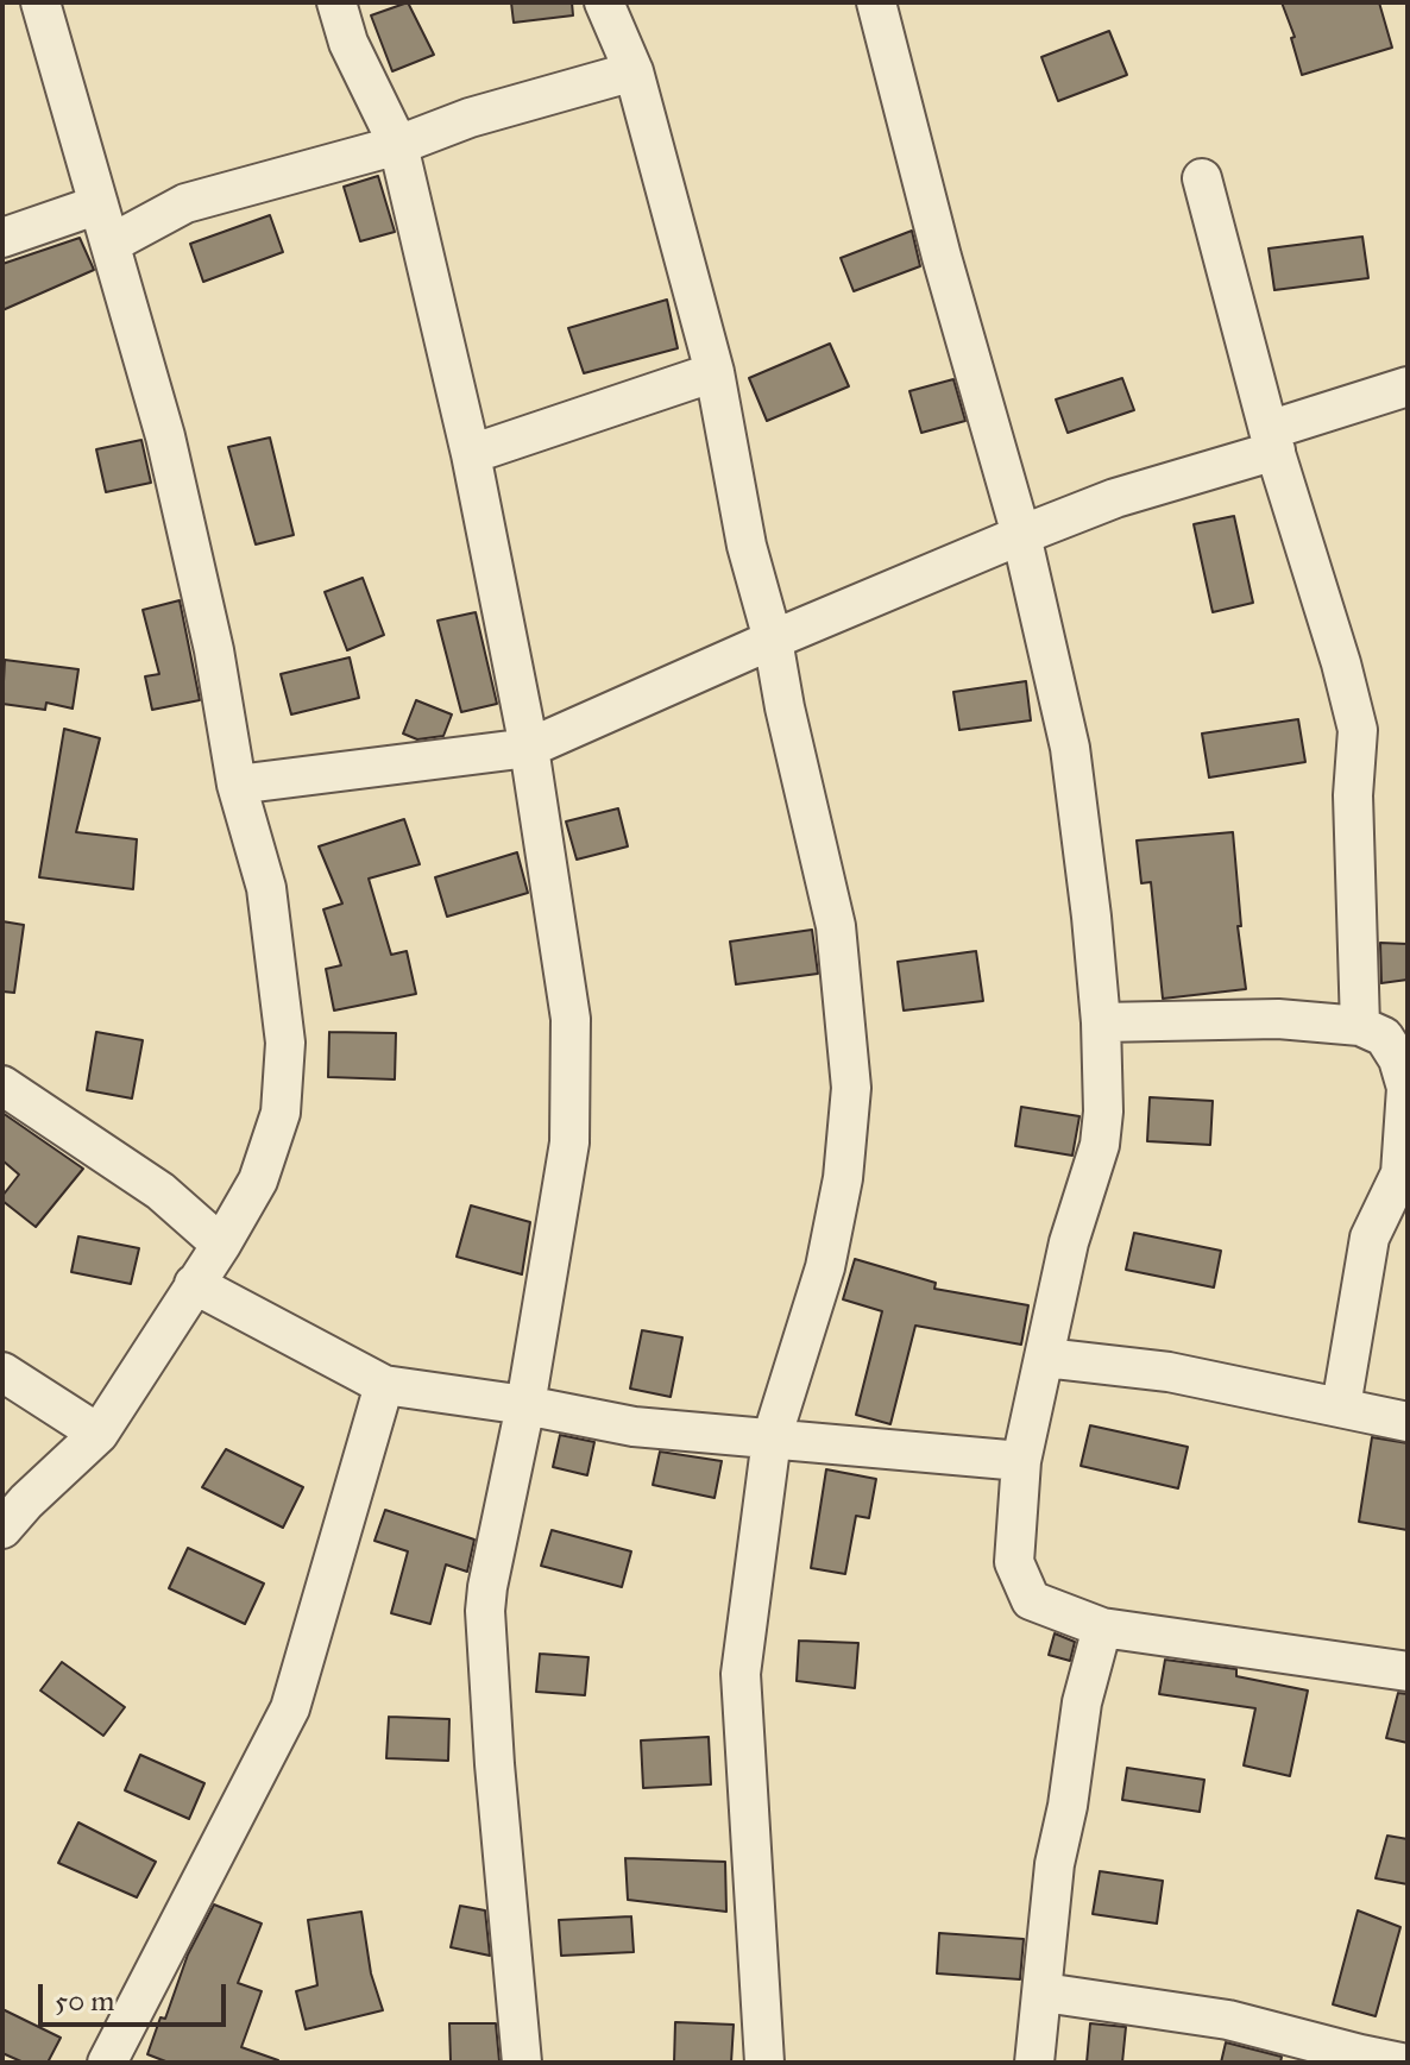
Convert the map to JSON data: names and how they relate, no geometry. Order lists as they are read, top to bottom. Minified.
{"scale_bar":"50 m"}
